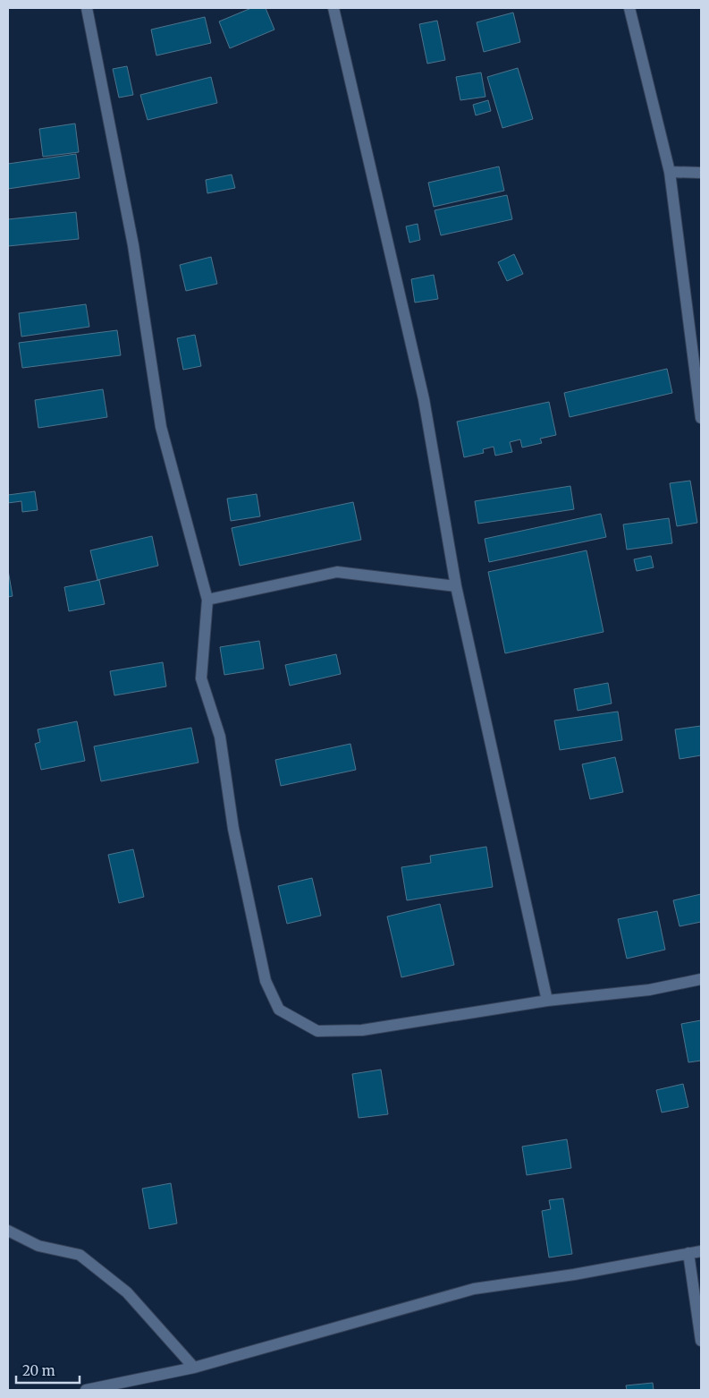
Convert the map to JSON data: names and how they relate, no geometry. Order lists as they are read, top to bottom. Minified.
{"scale_bar":"20 m"}
